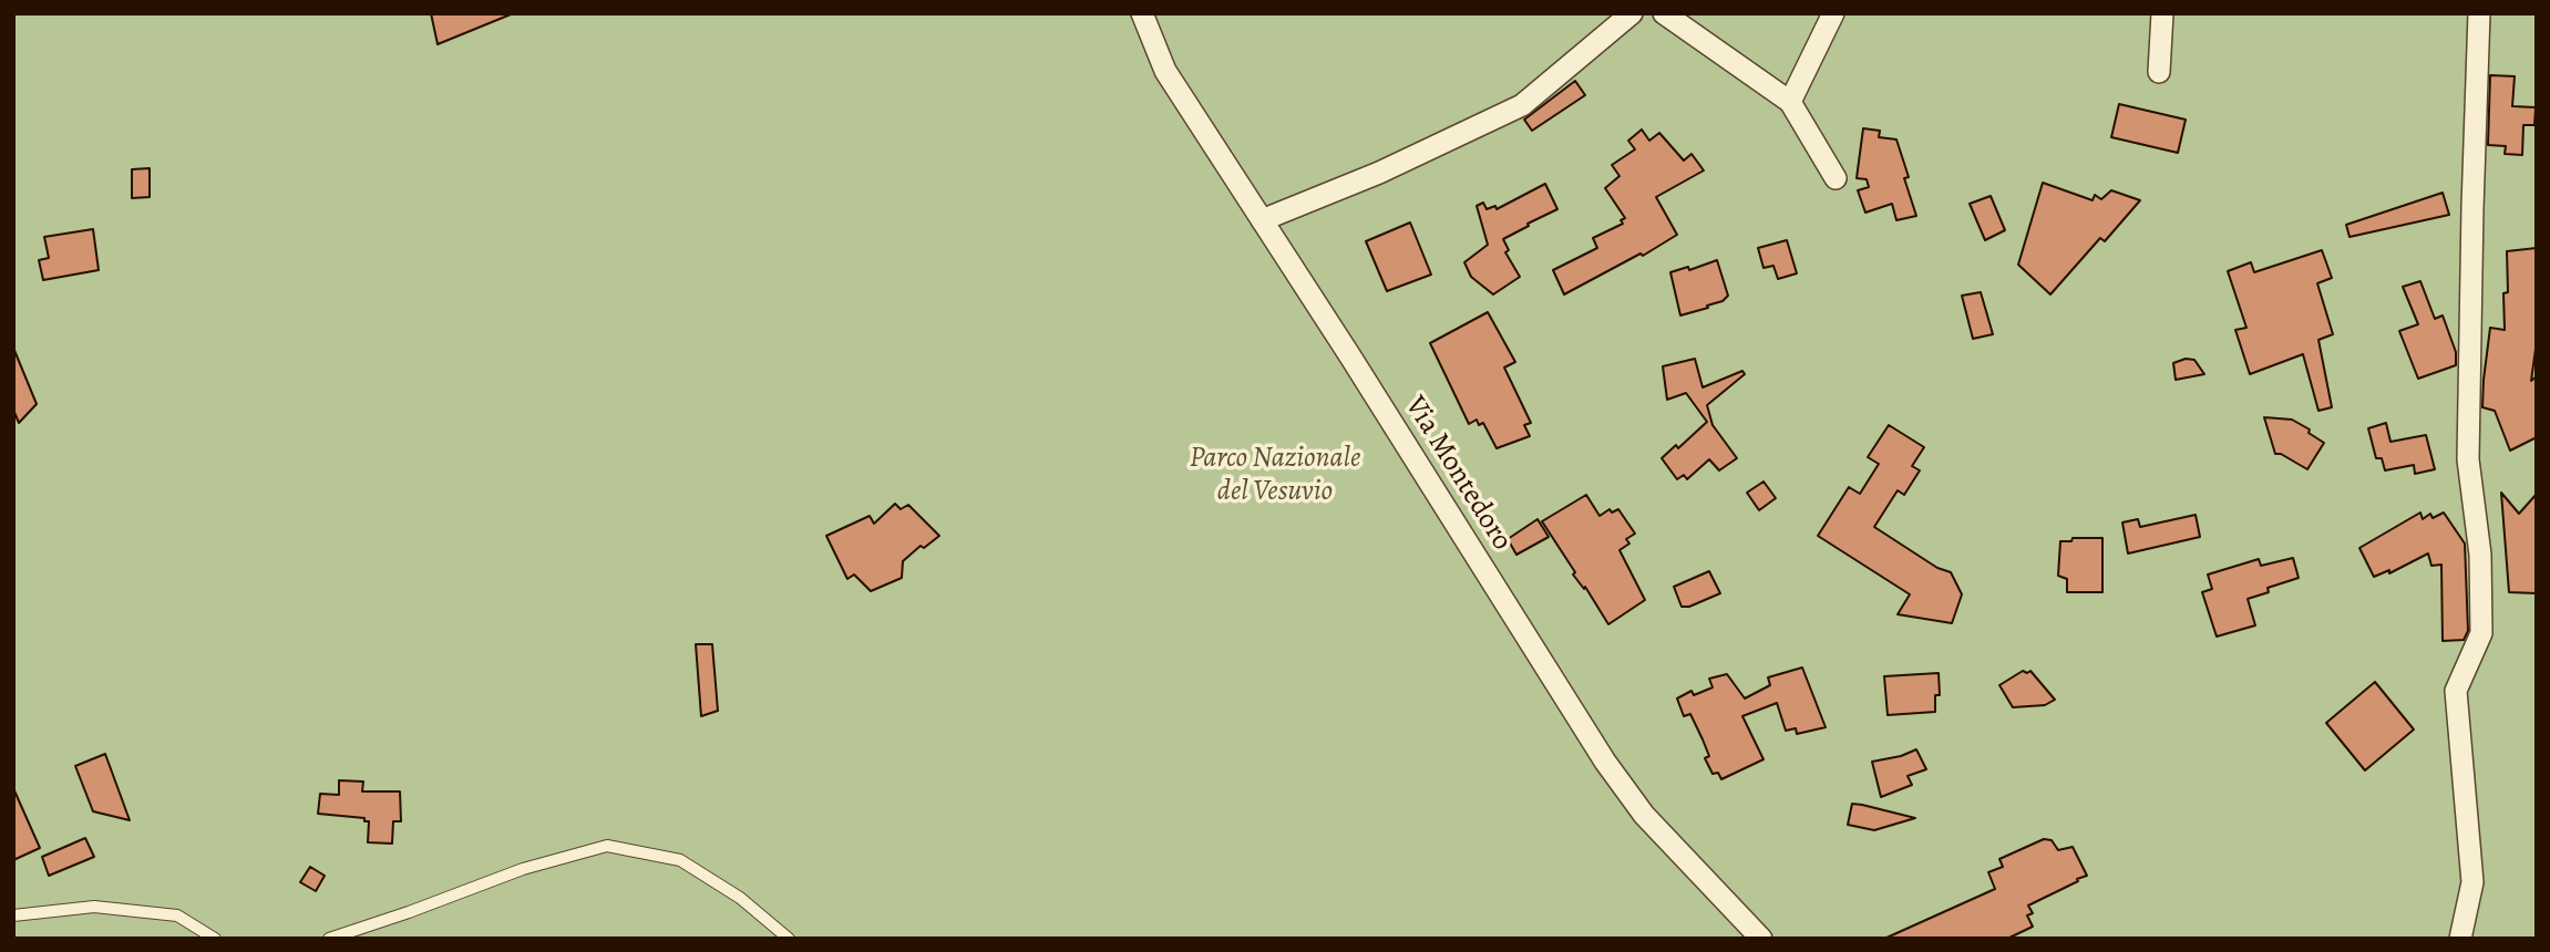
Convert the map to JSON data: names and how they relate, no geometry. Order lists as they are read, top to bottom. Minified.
{"streets":{"street":["Via Montedoro"]},"parks":["Parco Nazionale del Vesuvio"]}
